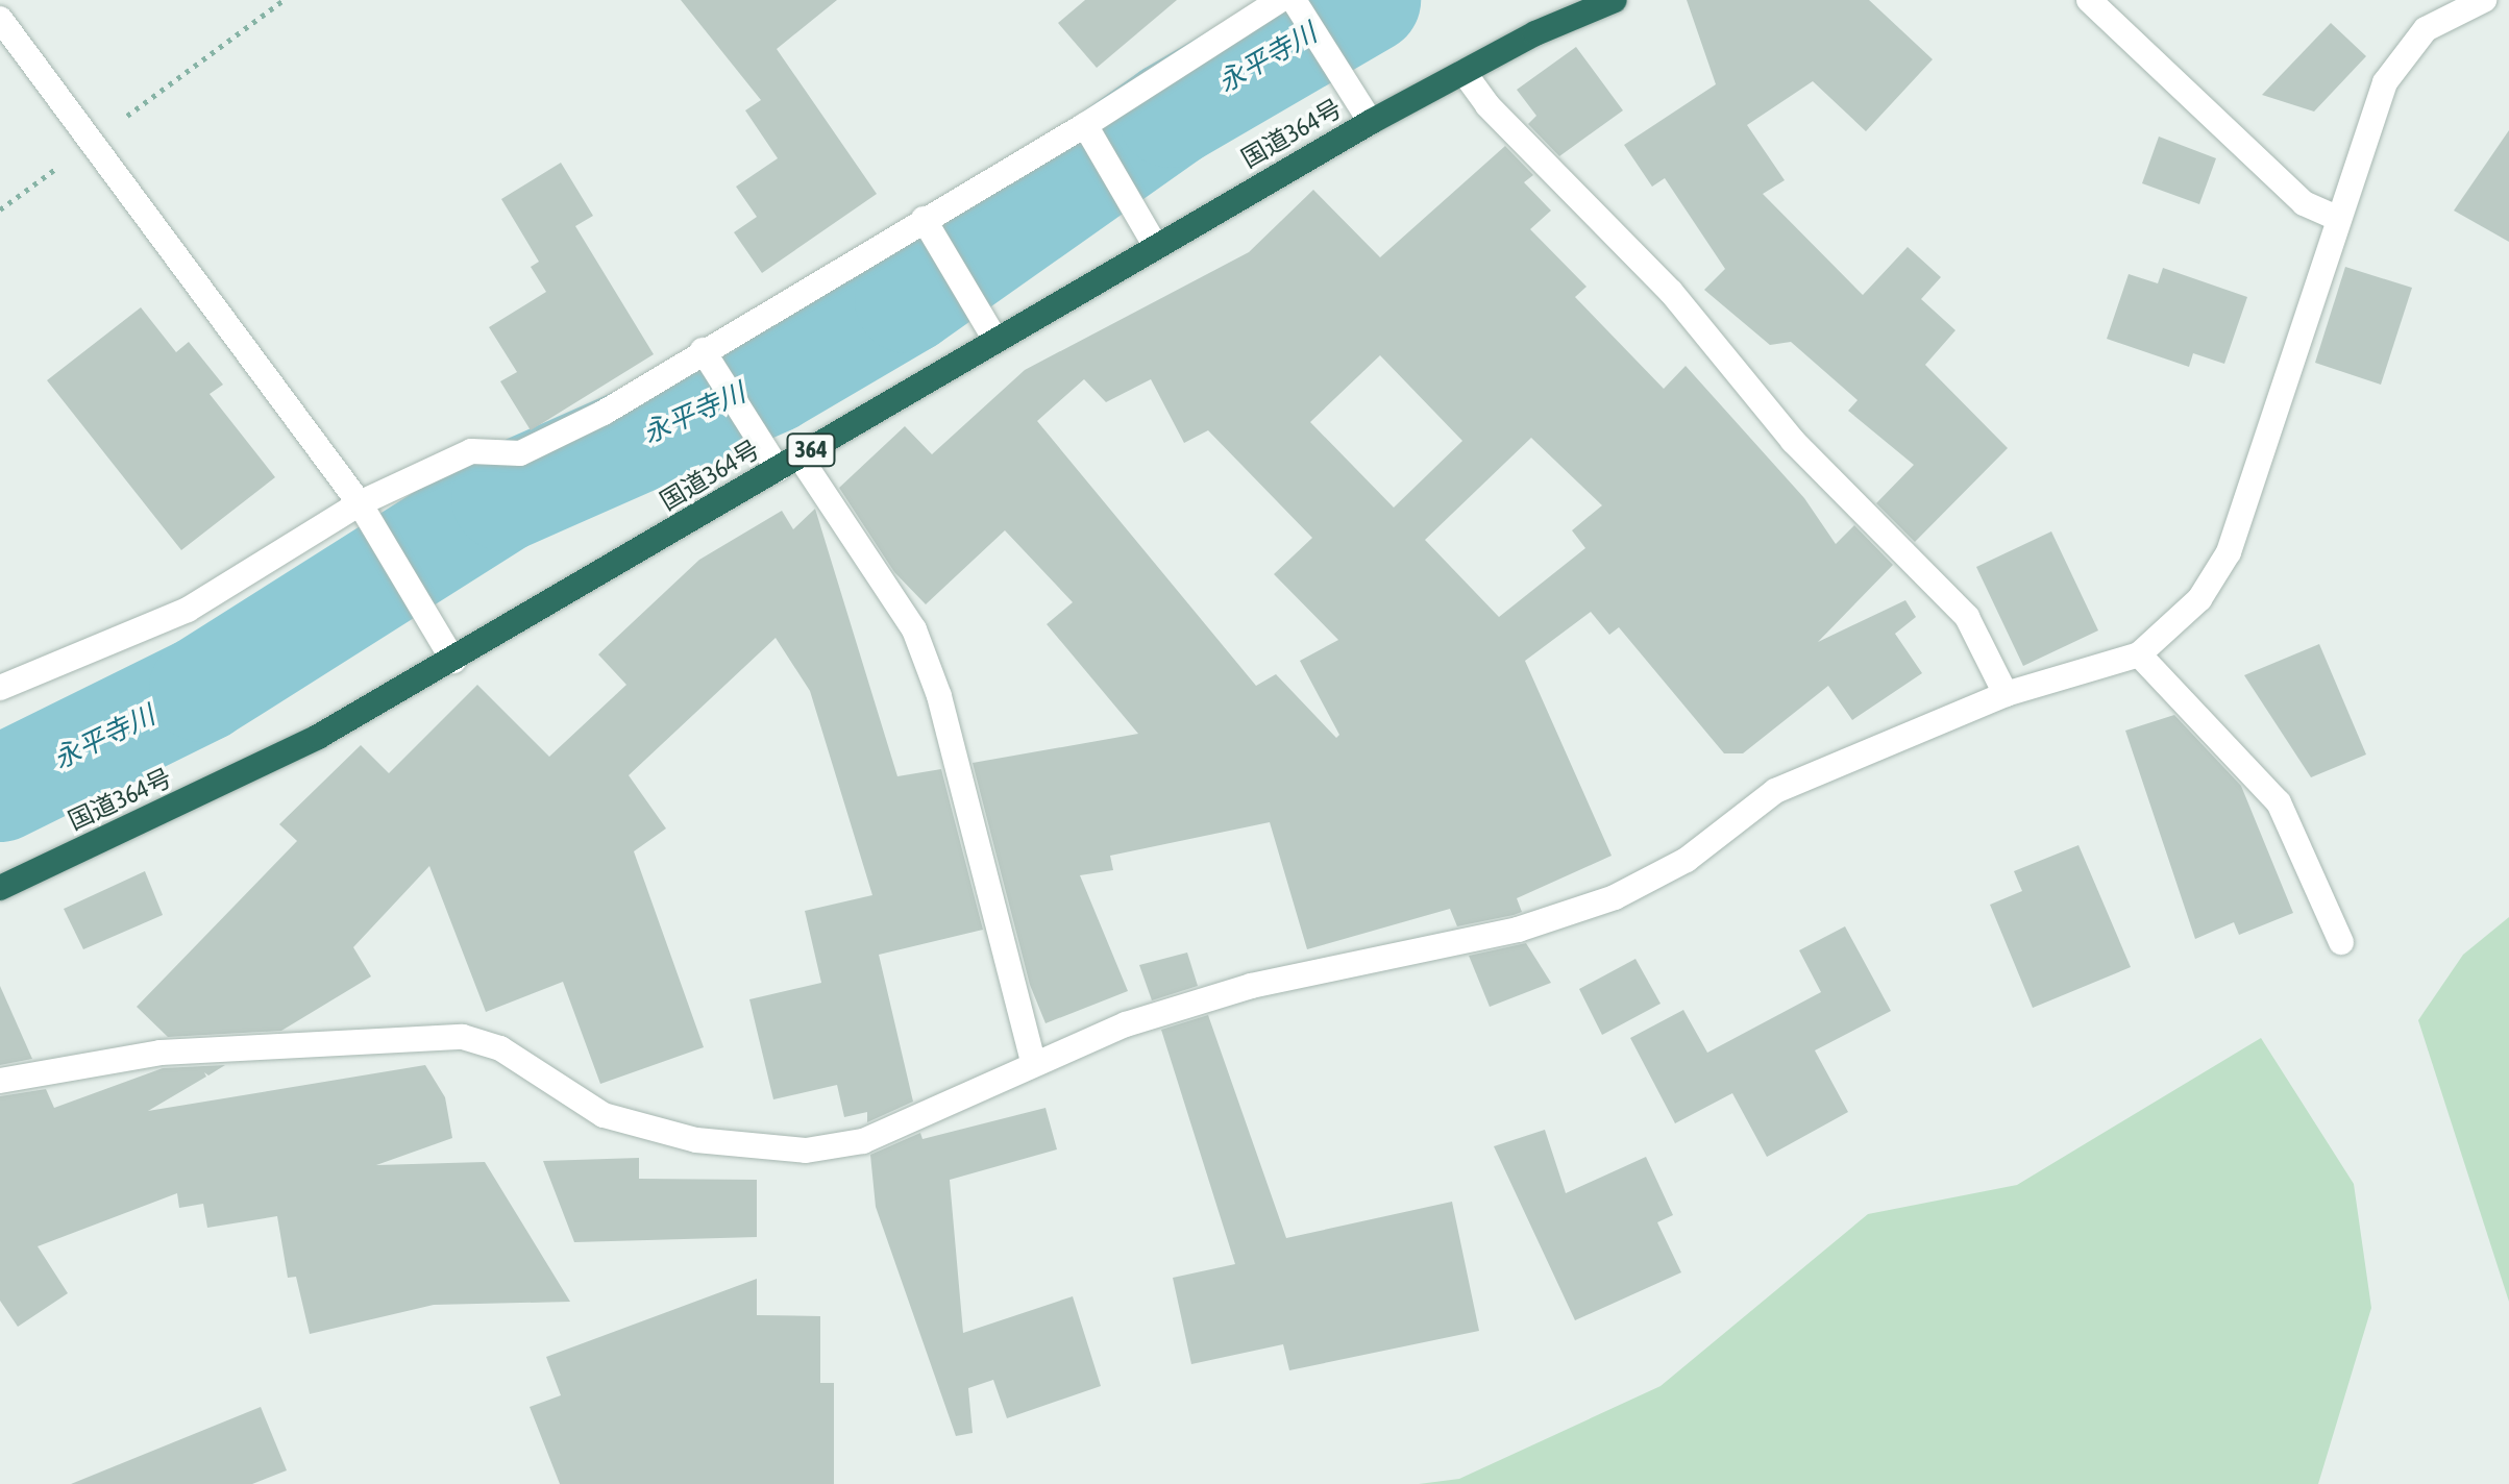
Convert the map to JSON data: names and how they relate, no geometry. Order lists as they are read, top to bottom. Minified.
{"streets":{"highway":["国道364号","364"]},"water":["永平寺川"]}
